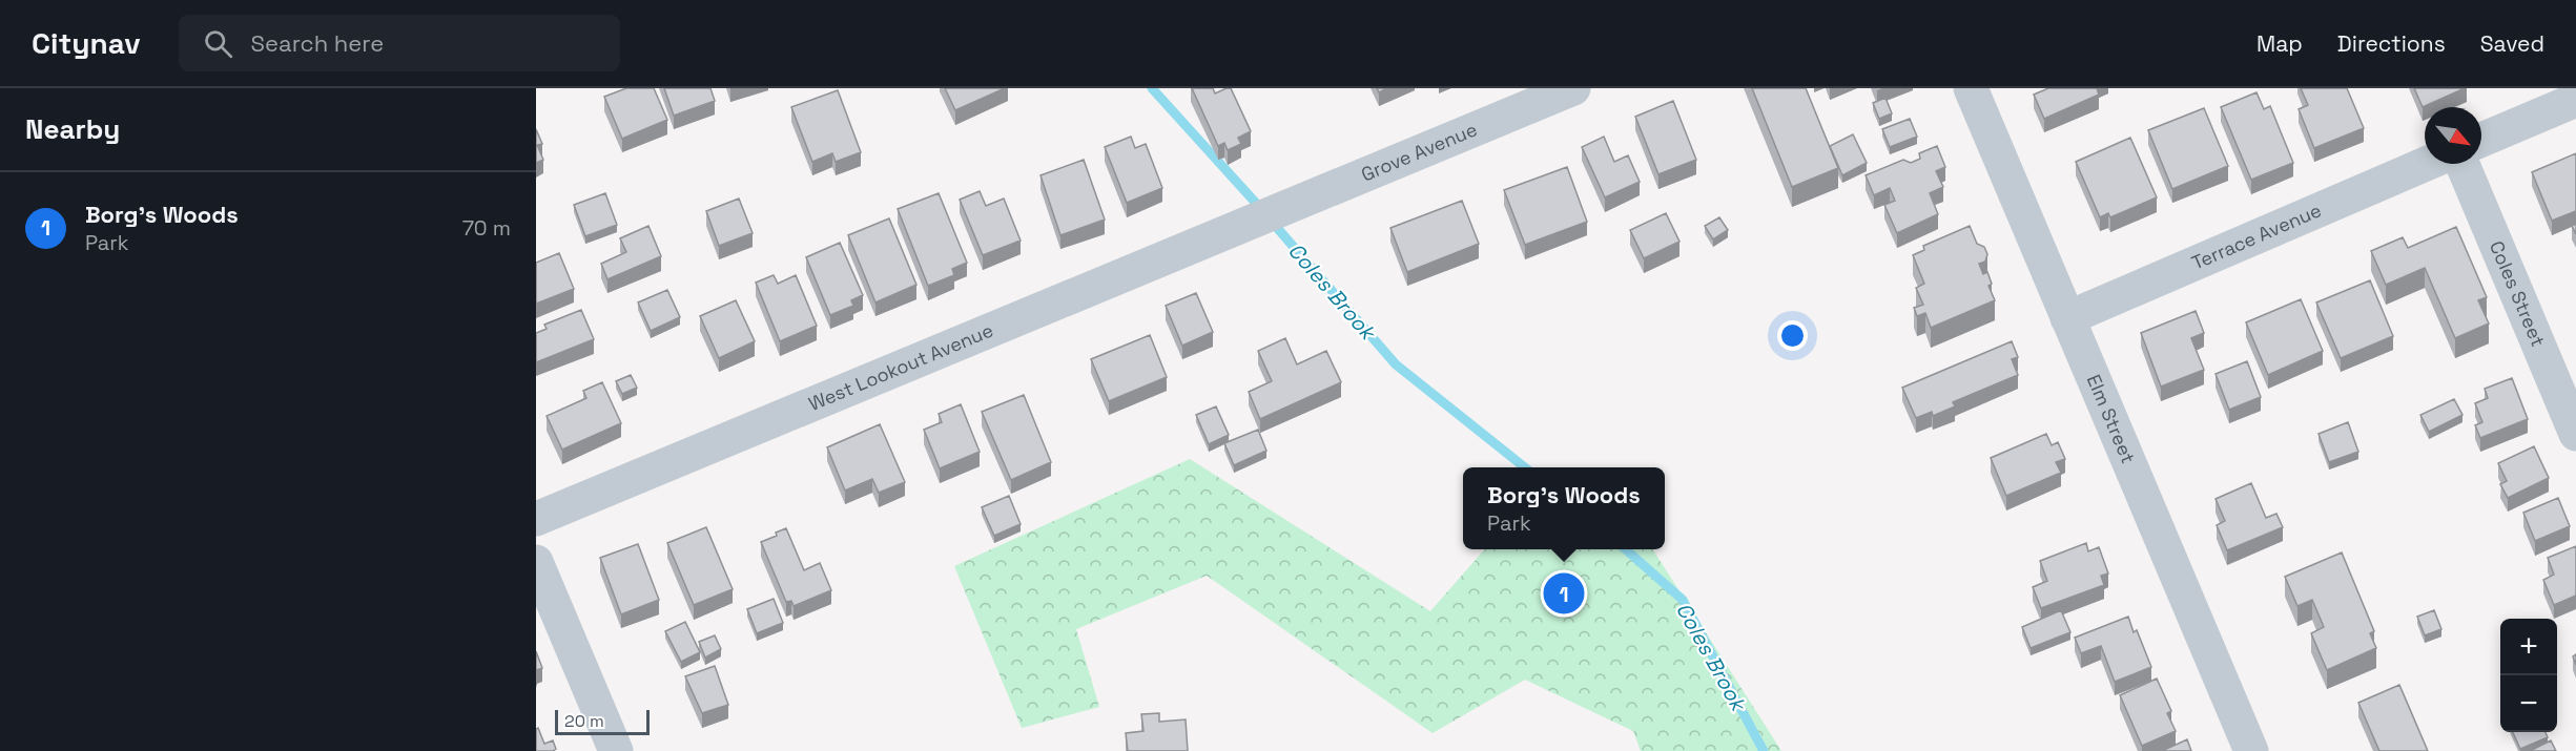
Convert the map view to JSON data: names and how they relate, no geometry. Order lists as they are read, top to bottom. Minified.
{"streets":{"street":["Grove Avenue","Terrace Avenue","Coles Street","West Lookout Avenue","Elm Street"]},"crossings":[["Grove Avenue","West Lookout Avenue"],["Terrace Avenue","Elm Street"]],"water":["Coles Brook"],"scale_bar":"20 m","north":"bottom right","page":{"header":"Citynav","search":"Search here","nav":["Map","Directions","Saved"],"heading":"Nearby","list":[{"mark":"1","name":"Borg's Woods","note":"Park","value":"70 m"}],"popup":["Borg's Woods","Park"],"pins":"1","map_buttons":["+","−"],"scale":"20 m"}}
